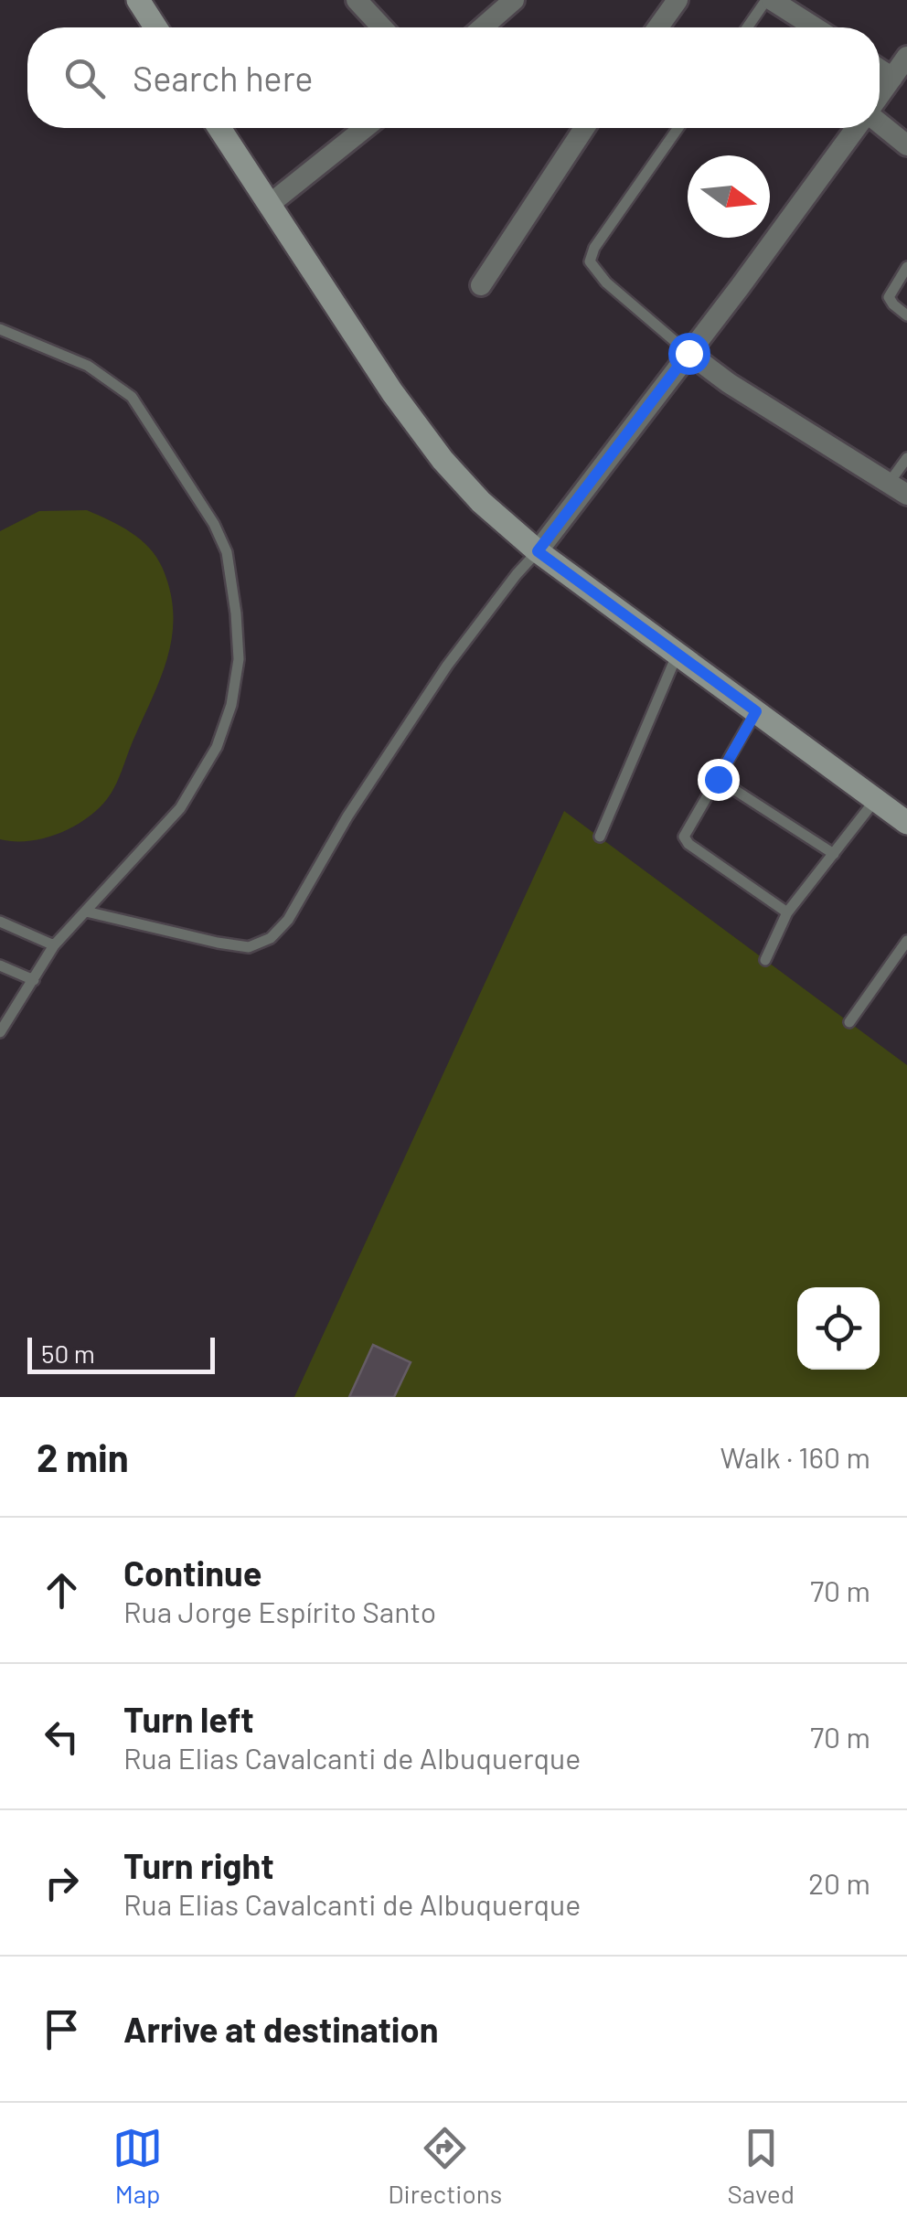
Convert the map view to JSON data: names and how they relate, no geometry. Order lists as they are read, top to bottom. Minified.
{"scale_bar":"50 m","north":"right","page":{"search":"Search here","scale":"50 m","heading":["2 min","Walk · 160 m"],"list":[["Continue","Rua Jorge Espírito Santo","70 m"],["Turn left","Rua Elias Cavalcanti de Albuquerque","70 m"],["Turn right","Rua Elias Cavalcanti de Albuquerque","20 m"],"Arrive at destination"],"nav":["Map","Directions","Saved"]}}
